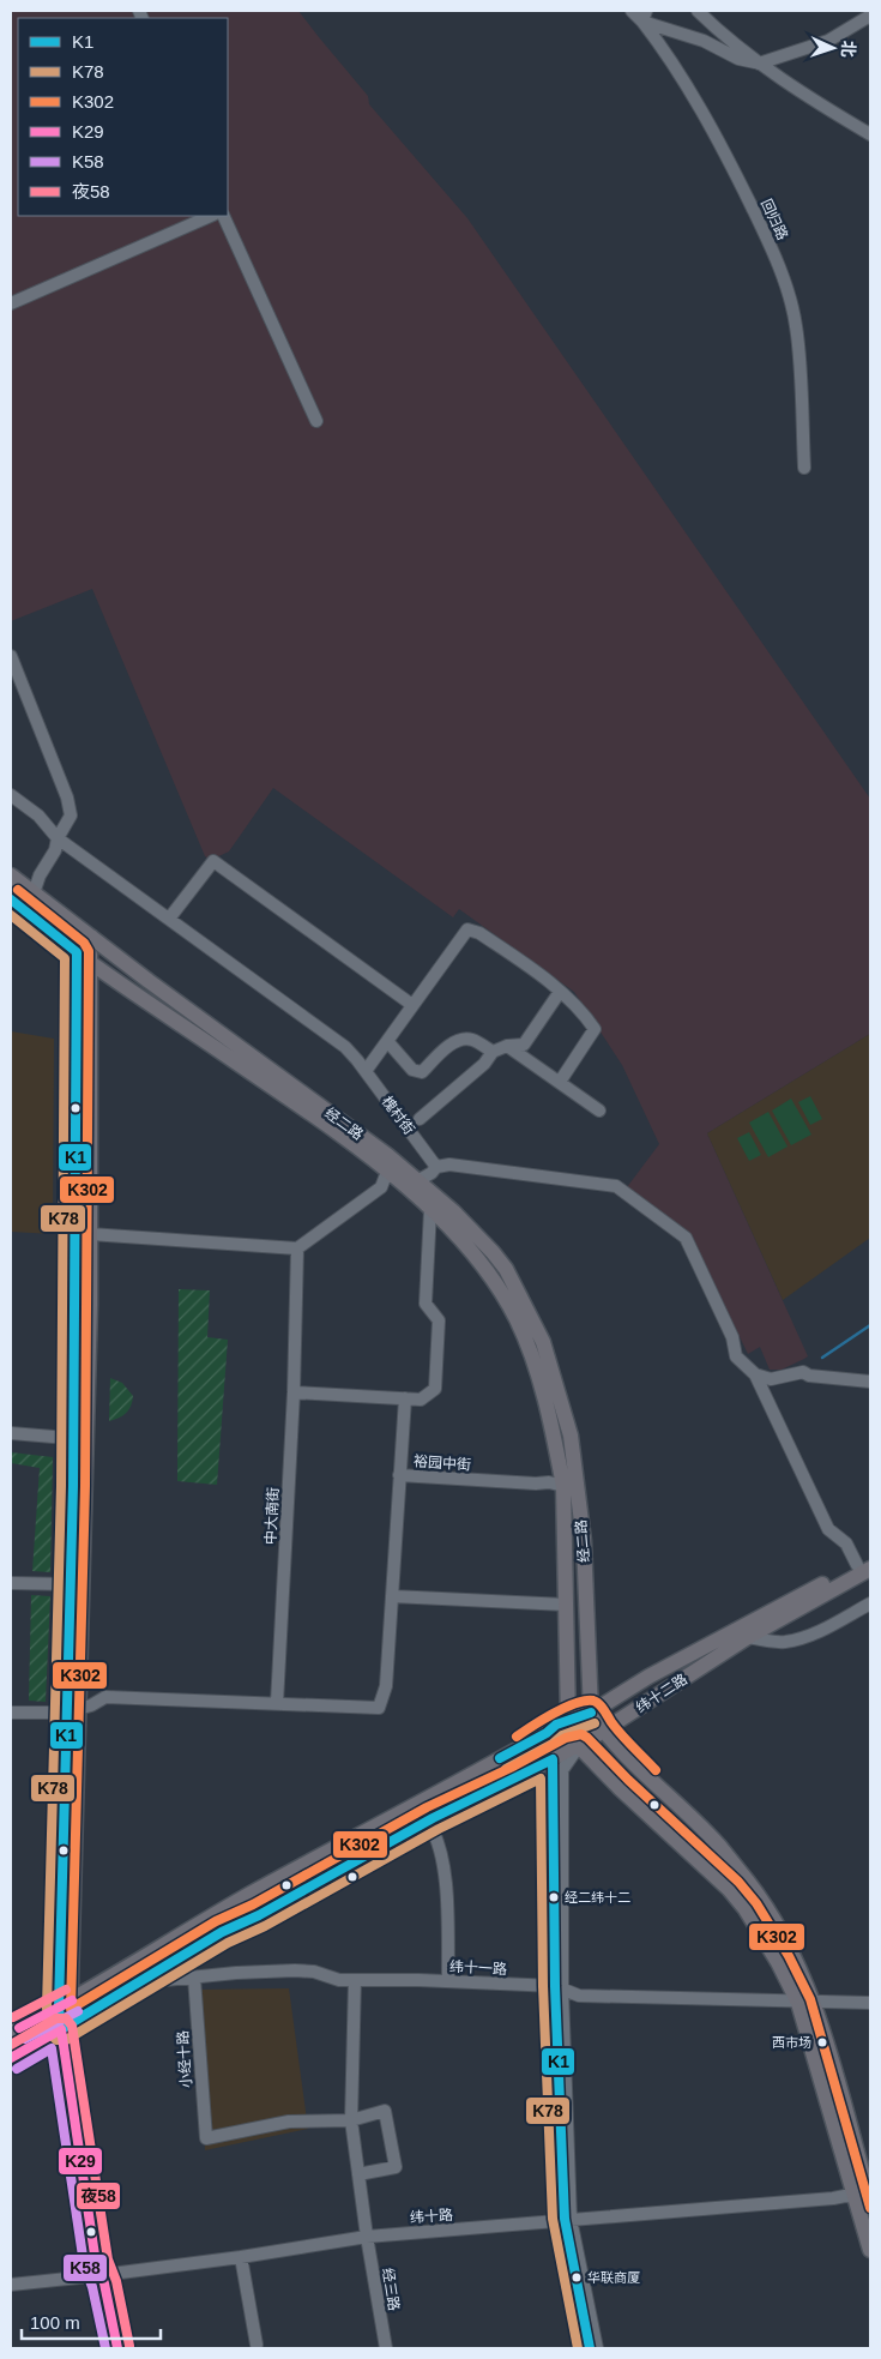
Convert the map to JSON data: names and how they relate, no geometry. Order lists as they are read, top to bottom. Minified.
{"streets":{"main road":["经二路","纬十二路"],"street":["回归路","槐村街","裕园中街","中大南街","纬十一路","小经十路","纬十路","经三路"]},"crossings":[["经二路","裕园中街"],["经二路","纬十二路"],["经二路","纬十一路"],["经二路","纬十路"],["纬十二路","纬十一路"],["纬十一路","小经十路"],["纬十一路","经三路"],["小经十路","经三路"],["纬十路","经三路"]],"places":["经二纬十二","西市场","华联商厦"],"lines":["transit line K302","transit line K1","transit line K78","transit line 夜58","transit line K29","transit line K58"],"legend":["K1","K78","K302","K29","K58","夜58"],"scale_bar":"100 m","north":"right"}
